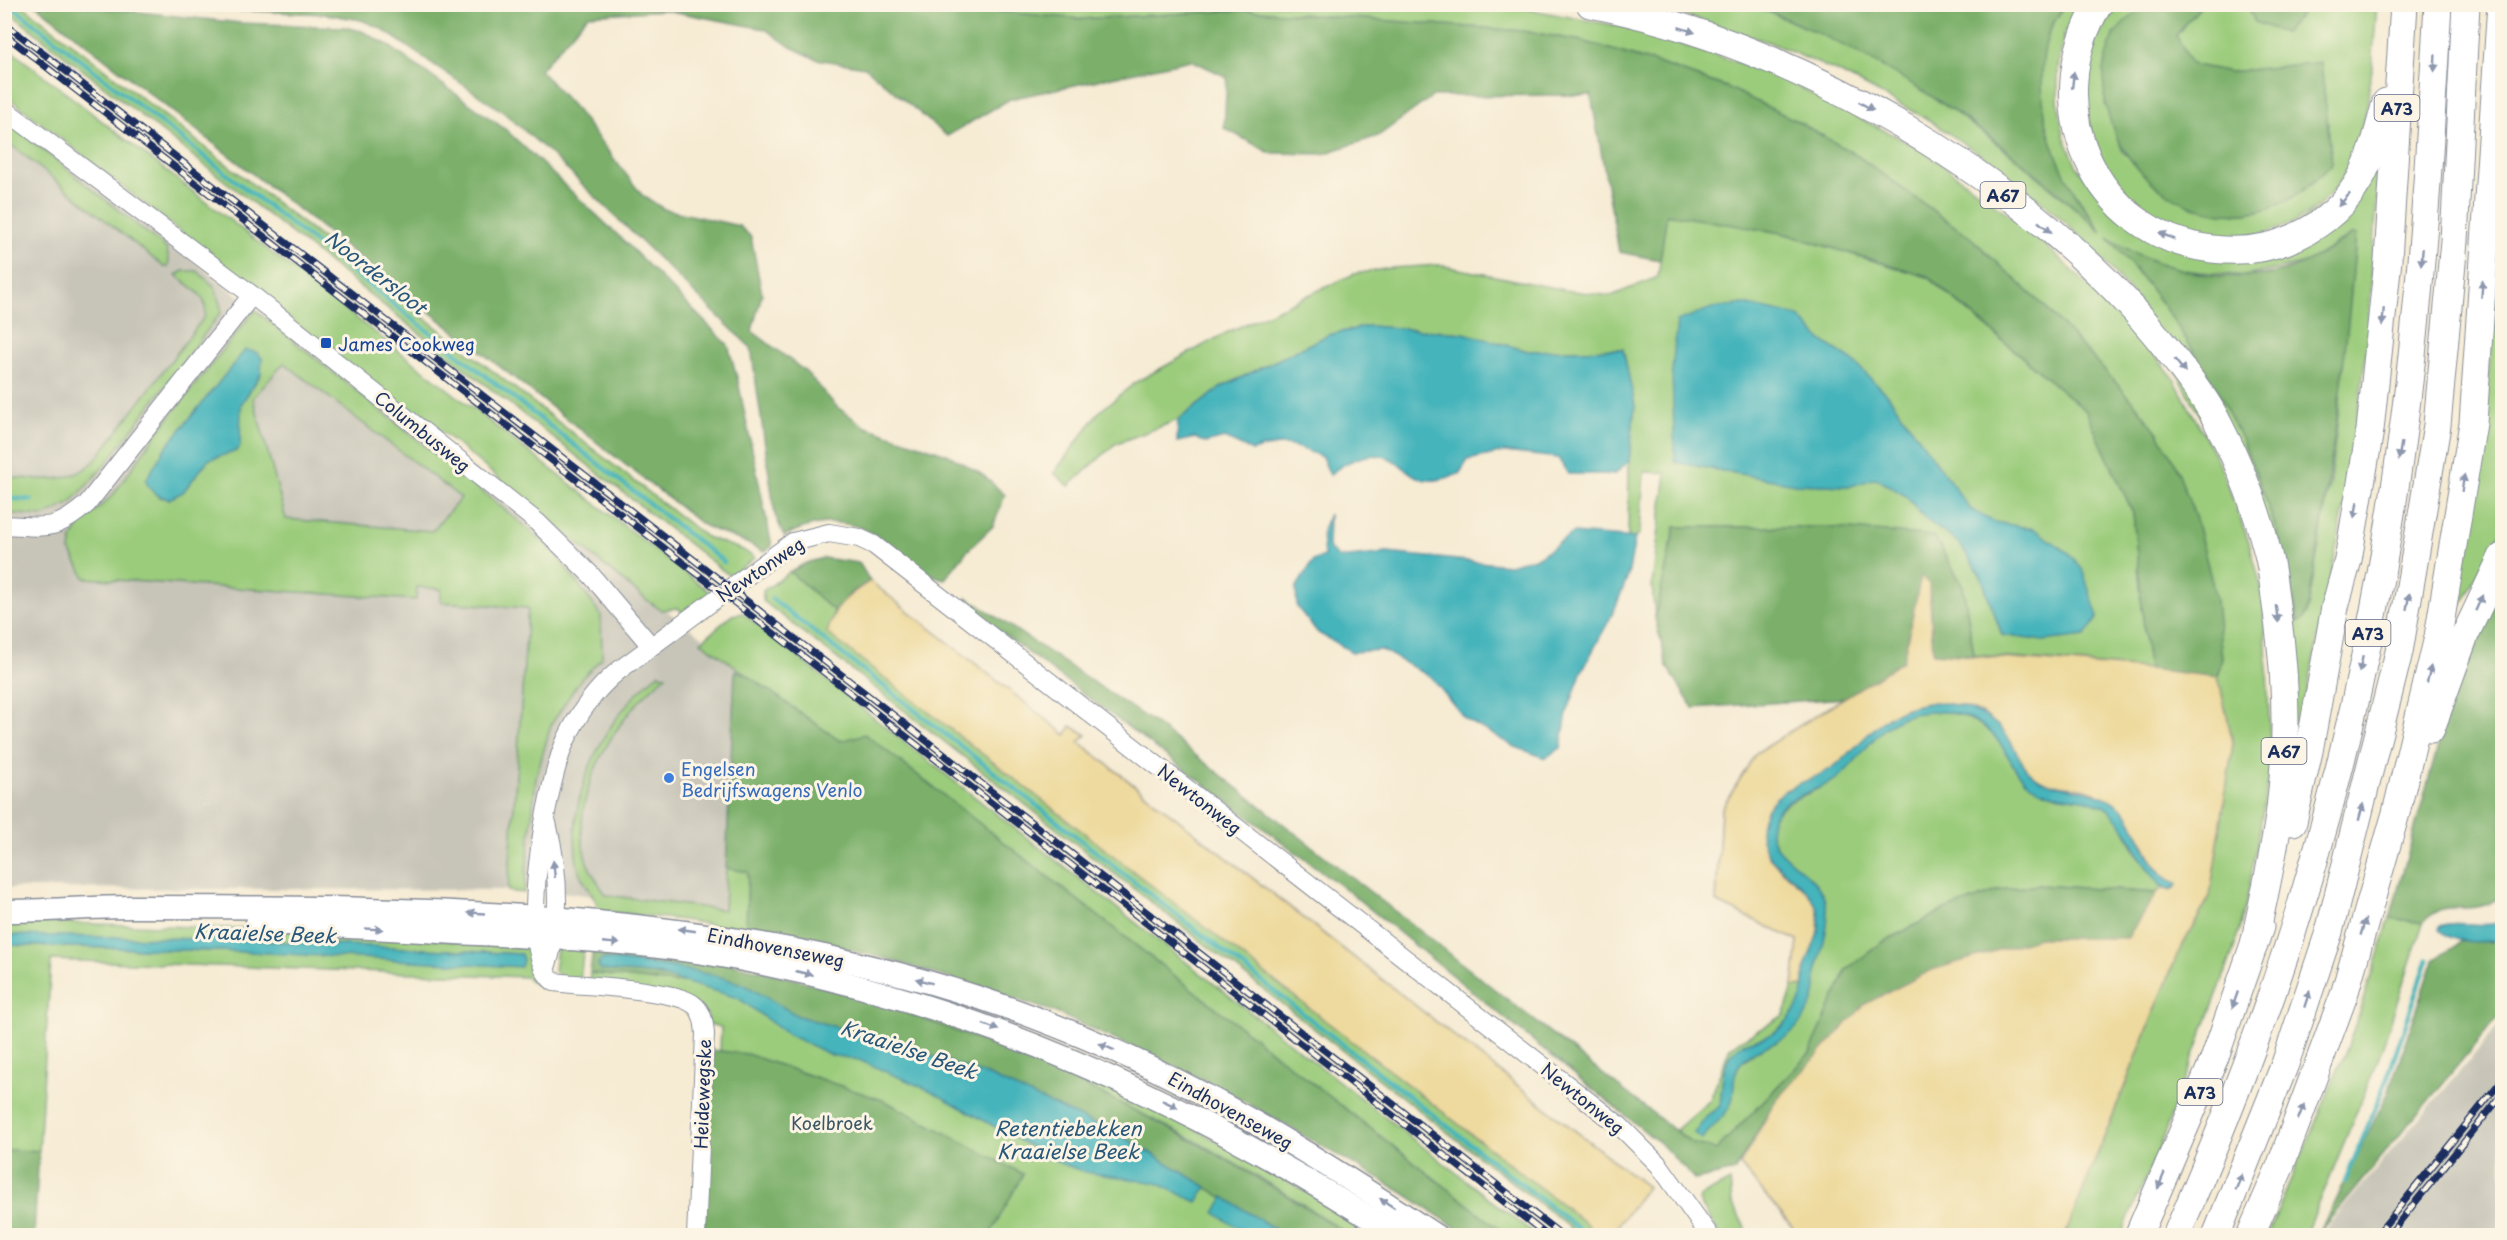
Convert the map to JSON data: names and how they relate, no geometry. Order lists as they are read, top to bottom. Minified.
{"streets":{"highway":["A73","A67"],"main road":["Eindhovenseweg"],"street":["Columbusweg","Newtonweg","Heidewegske"]},"crossings":[["A73","A67"],["Columbusweg","Newtonweg"],["Eindhovenseweg","Heidewegske"]],"water":["Noordersloot","Kraaielse Beek","Retentiebekken Kraaielse Beek"],"parks":["Koelbroek"],"places":{"transit":["James Cookweg"],"other":["Engelsen Bedrijfswagens Venlo"]}}
